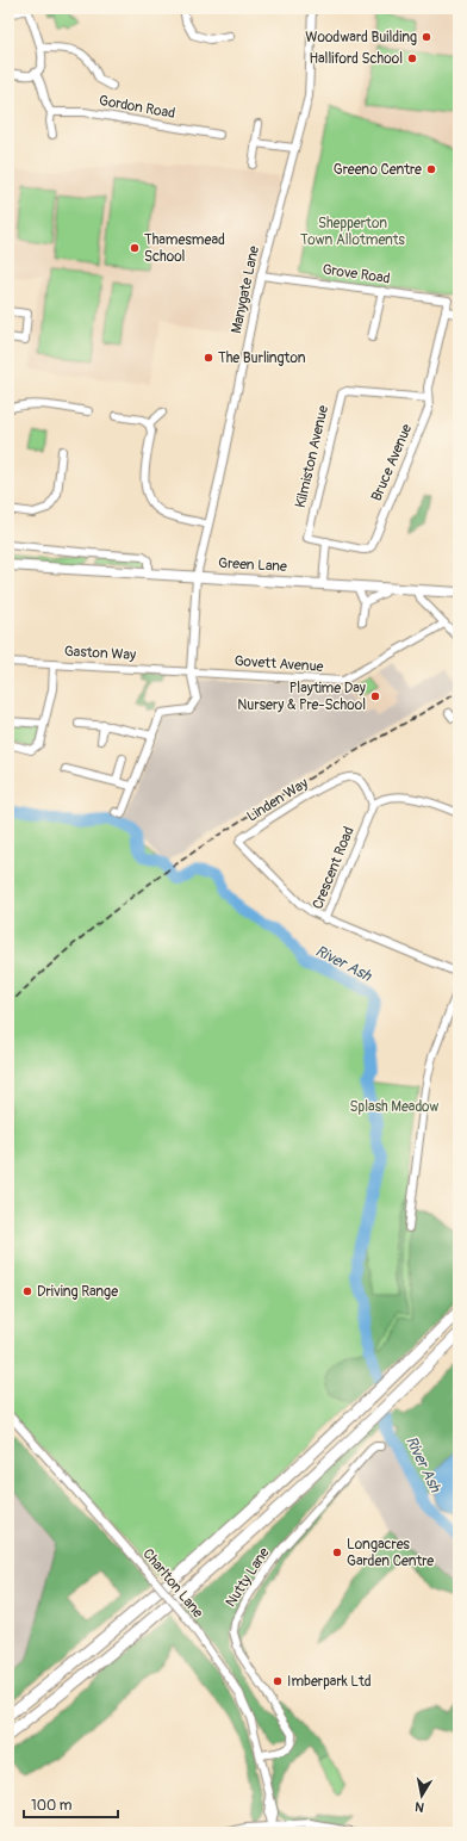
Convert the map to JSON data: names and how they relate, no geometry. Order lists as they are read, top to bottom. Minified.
{"streets":{"main road":["Green Lane"],"street":["Gordon Road","Grove Road","Manygate Lane","Kilmiston Avenue","Bruce Avenue","Gaston Way","Govett Avenue","Linden Way","Crescent Road","Nutty Lane","Charlton Lane"]},"crossings":[["Grove Road","Manygate Lane"],["Grove Road","Bruce Avenue"],["Manygate Lane","Green Lane"],["Kilmiston Avenue","Bruce Avenue"],["Gaston Way","Govett Avenue"],["Linden Way","Crescent Road"],["Nutty Lane","Charlton Lane"]],"water":["River Ash"],"parks":["Shepperton Town Allotments","Splash Meadow"],"places":["Woodward Building","Halliford School","Greeno Centre","Thamesmead School","The Burlington","Playtime Day Nursery & Pre-School","Driving Range","Longacres Garden Centre","Imberpark Ltd"],"scale_bar":"100 m","north":"bottom"}
